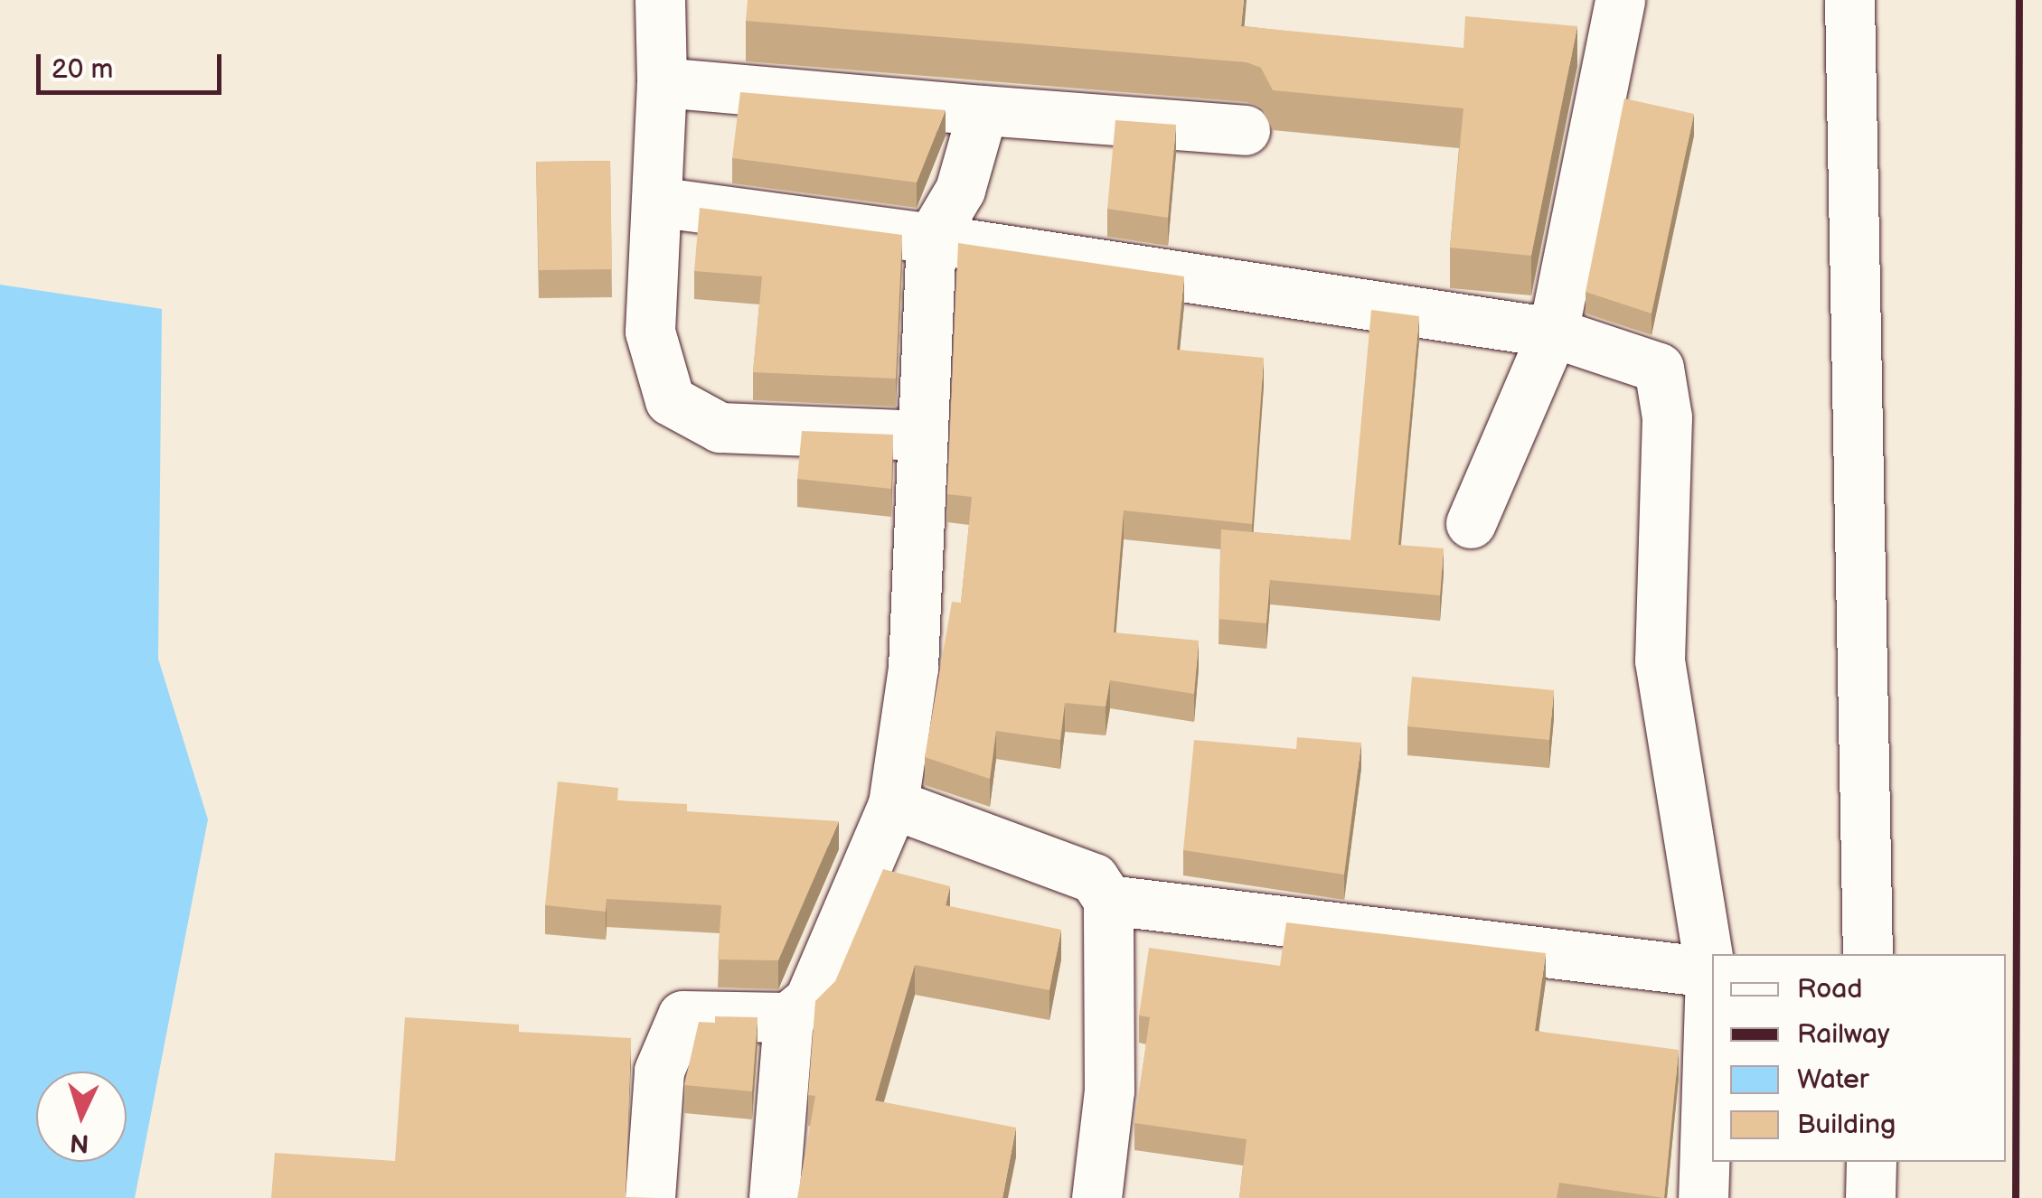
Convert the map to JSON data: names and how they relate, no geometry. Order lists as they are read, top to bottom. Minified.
{"legend":["Road","Railway","Water","Building"],"scale_bar":"20 m","north":"bottom"}
